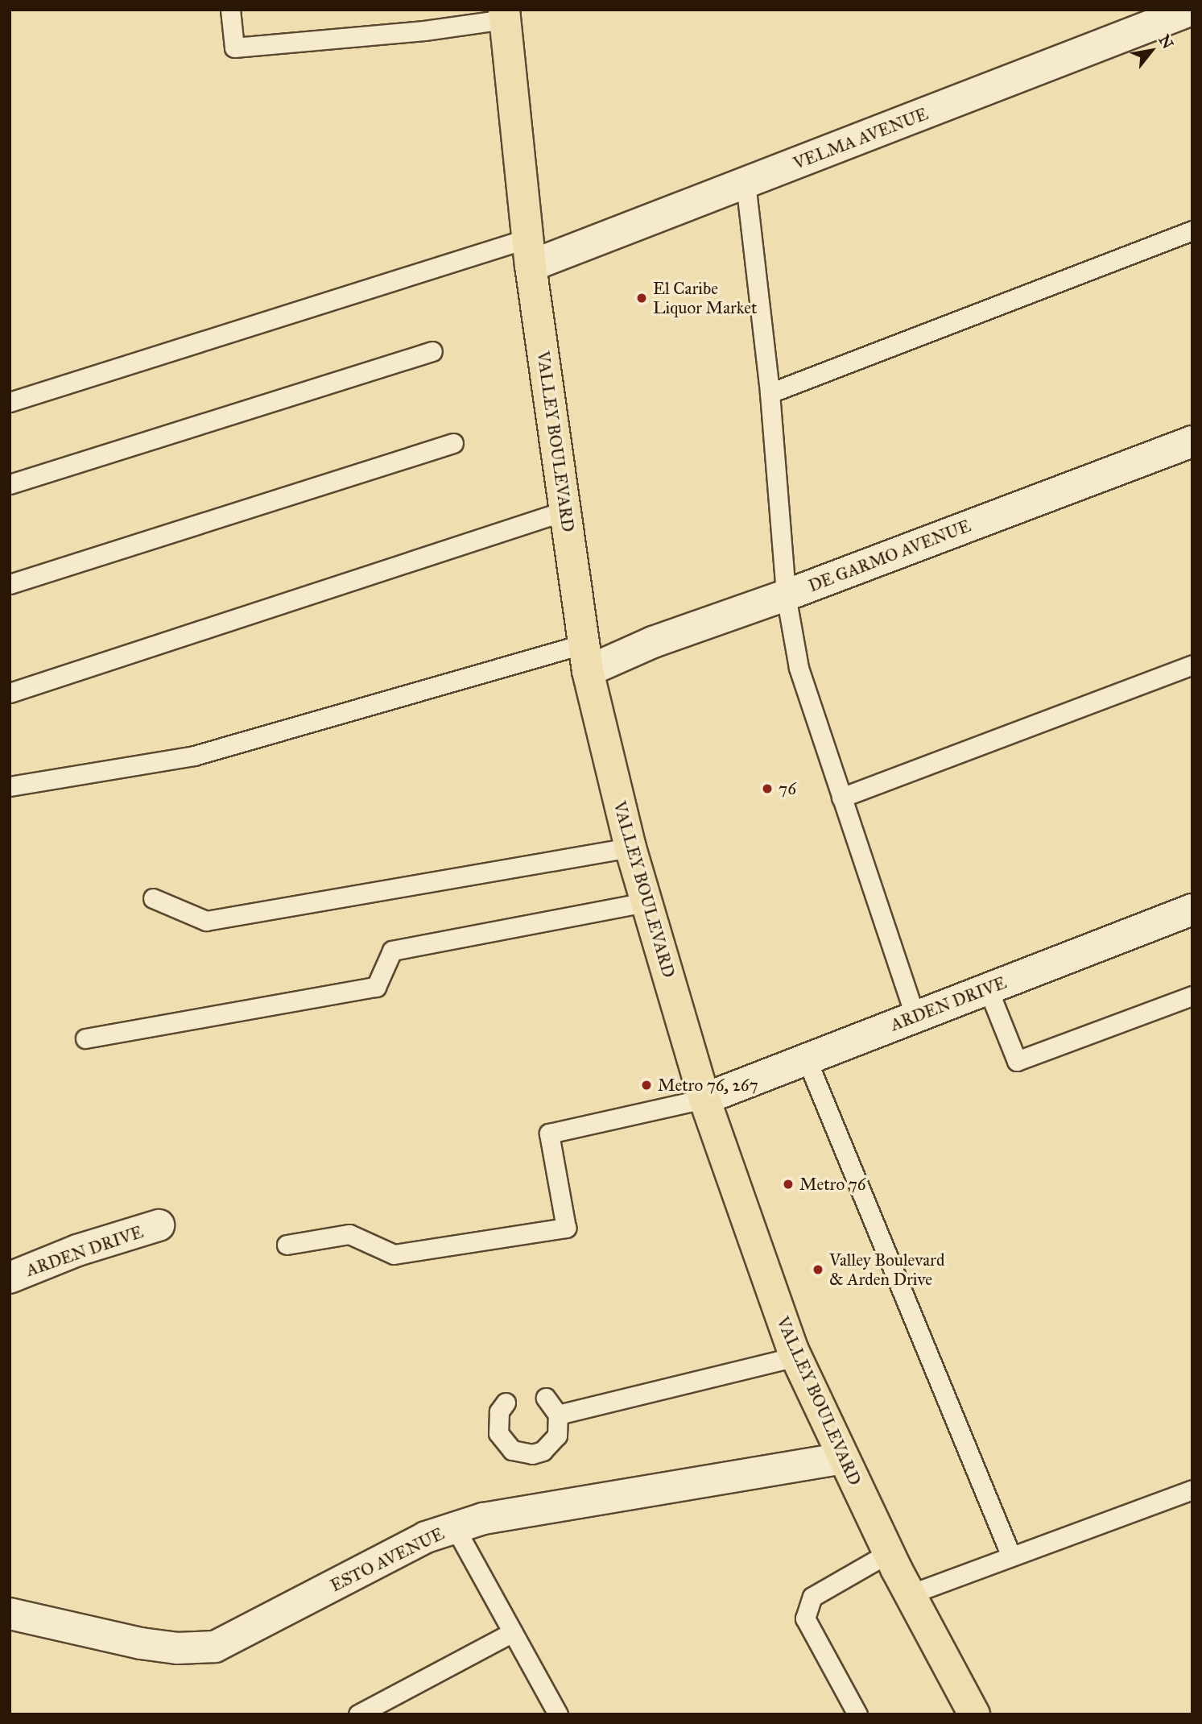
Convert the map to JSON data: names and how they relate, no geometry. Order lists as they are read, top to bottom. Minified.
{"streets":{"main road":["VALLEY BOULEVARD"],"street":["VELMA AVENUE","DE GARMO AVENUE","ARDEN DRIVE","ESTO AVENUE"]},"crossings":[["VELMA AVENUE","VALLEY BOULEVARD"],["VALLEY BOULEVARD","DE GARMO AVENUE"],["VALLEY BOULEVARD","ARDEN DRIVE"],["VALLEY BOULEVARD","ESTO AVENUE"]],"places":["El Caribe Liquor Market","76","Metro 76, 267","Metro 76","Valley Boulevard & Arden Drive"],"north":"top right"}
